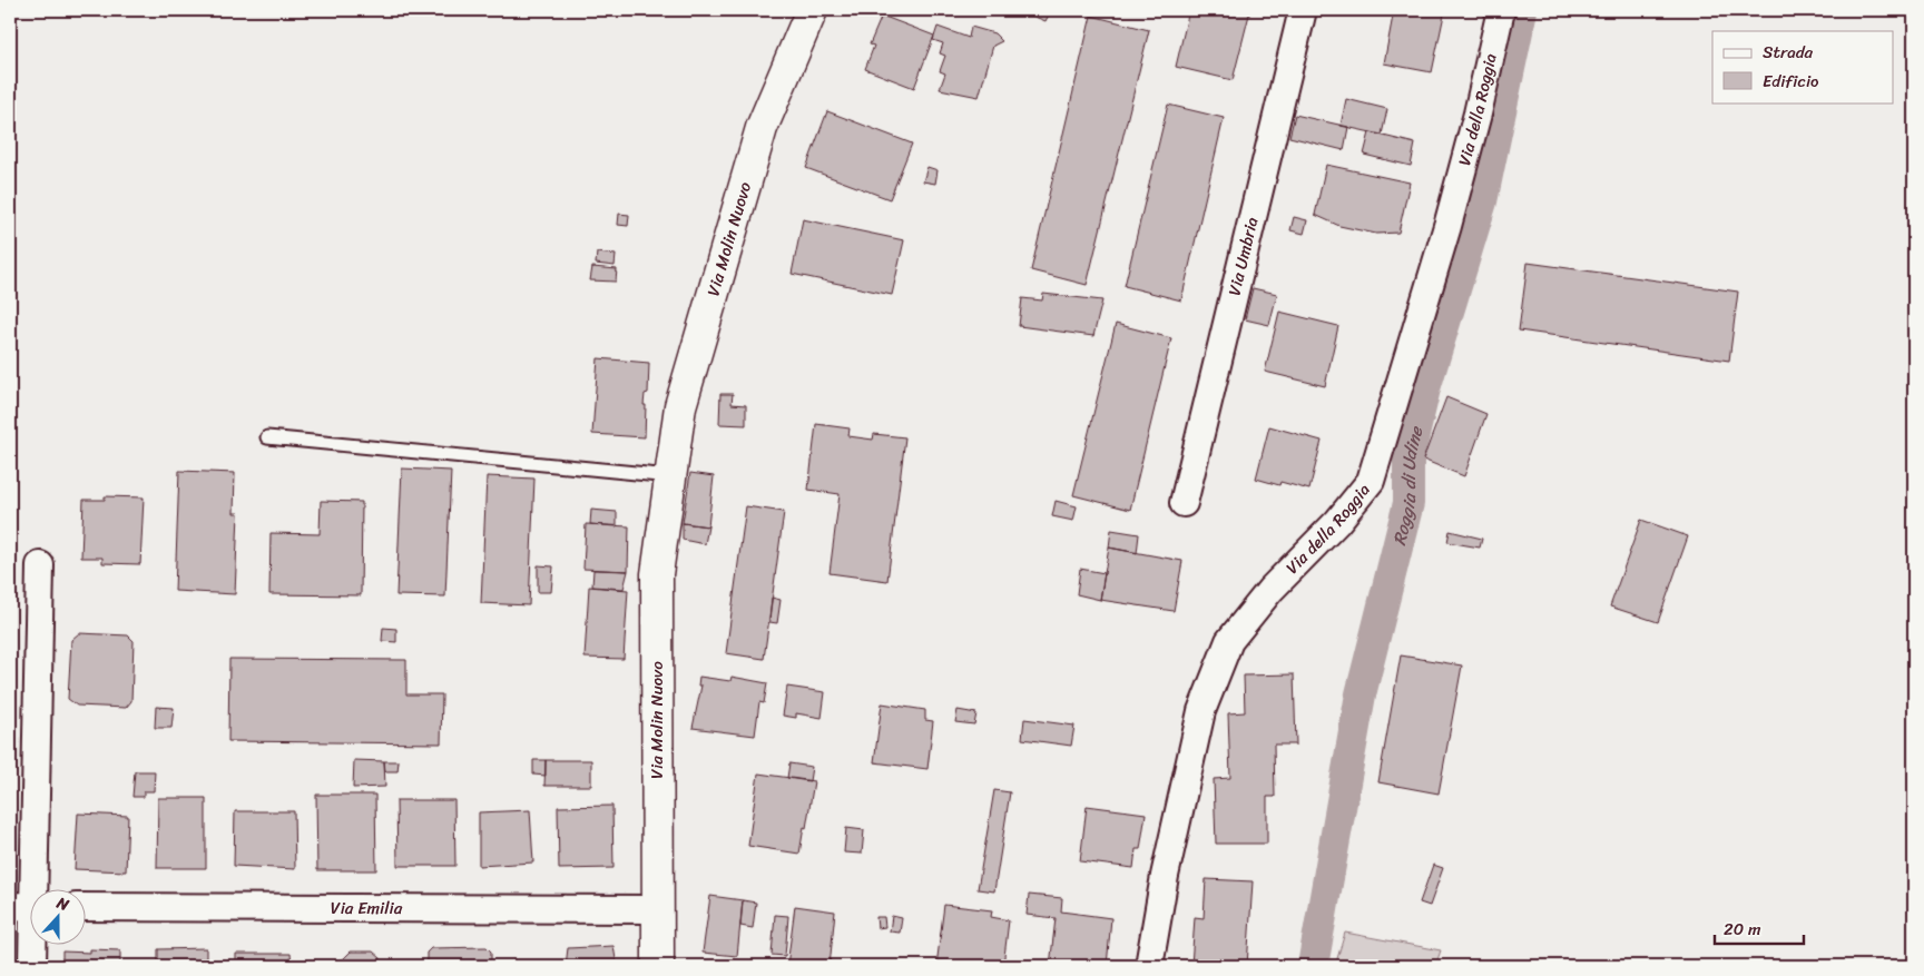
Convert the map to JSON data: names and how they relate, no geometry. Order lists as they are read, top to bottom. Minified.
{"streets":{"main road":["Via Molin Nuovo"],"street":["Via della Roggia","Via Umbria","Via Emilia"]},"crossings":[["Via Molin Nuovo","Via Emilia"]],"water":["Roggia di Udine"],"legend":["Strada","Edificio"],"scale_bar":"20 m","north":"top"}
